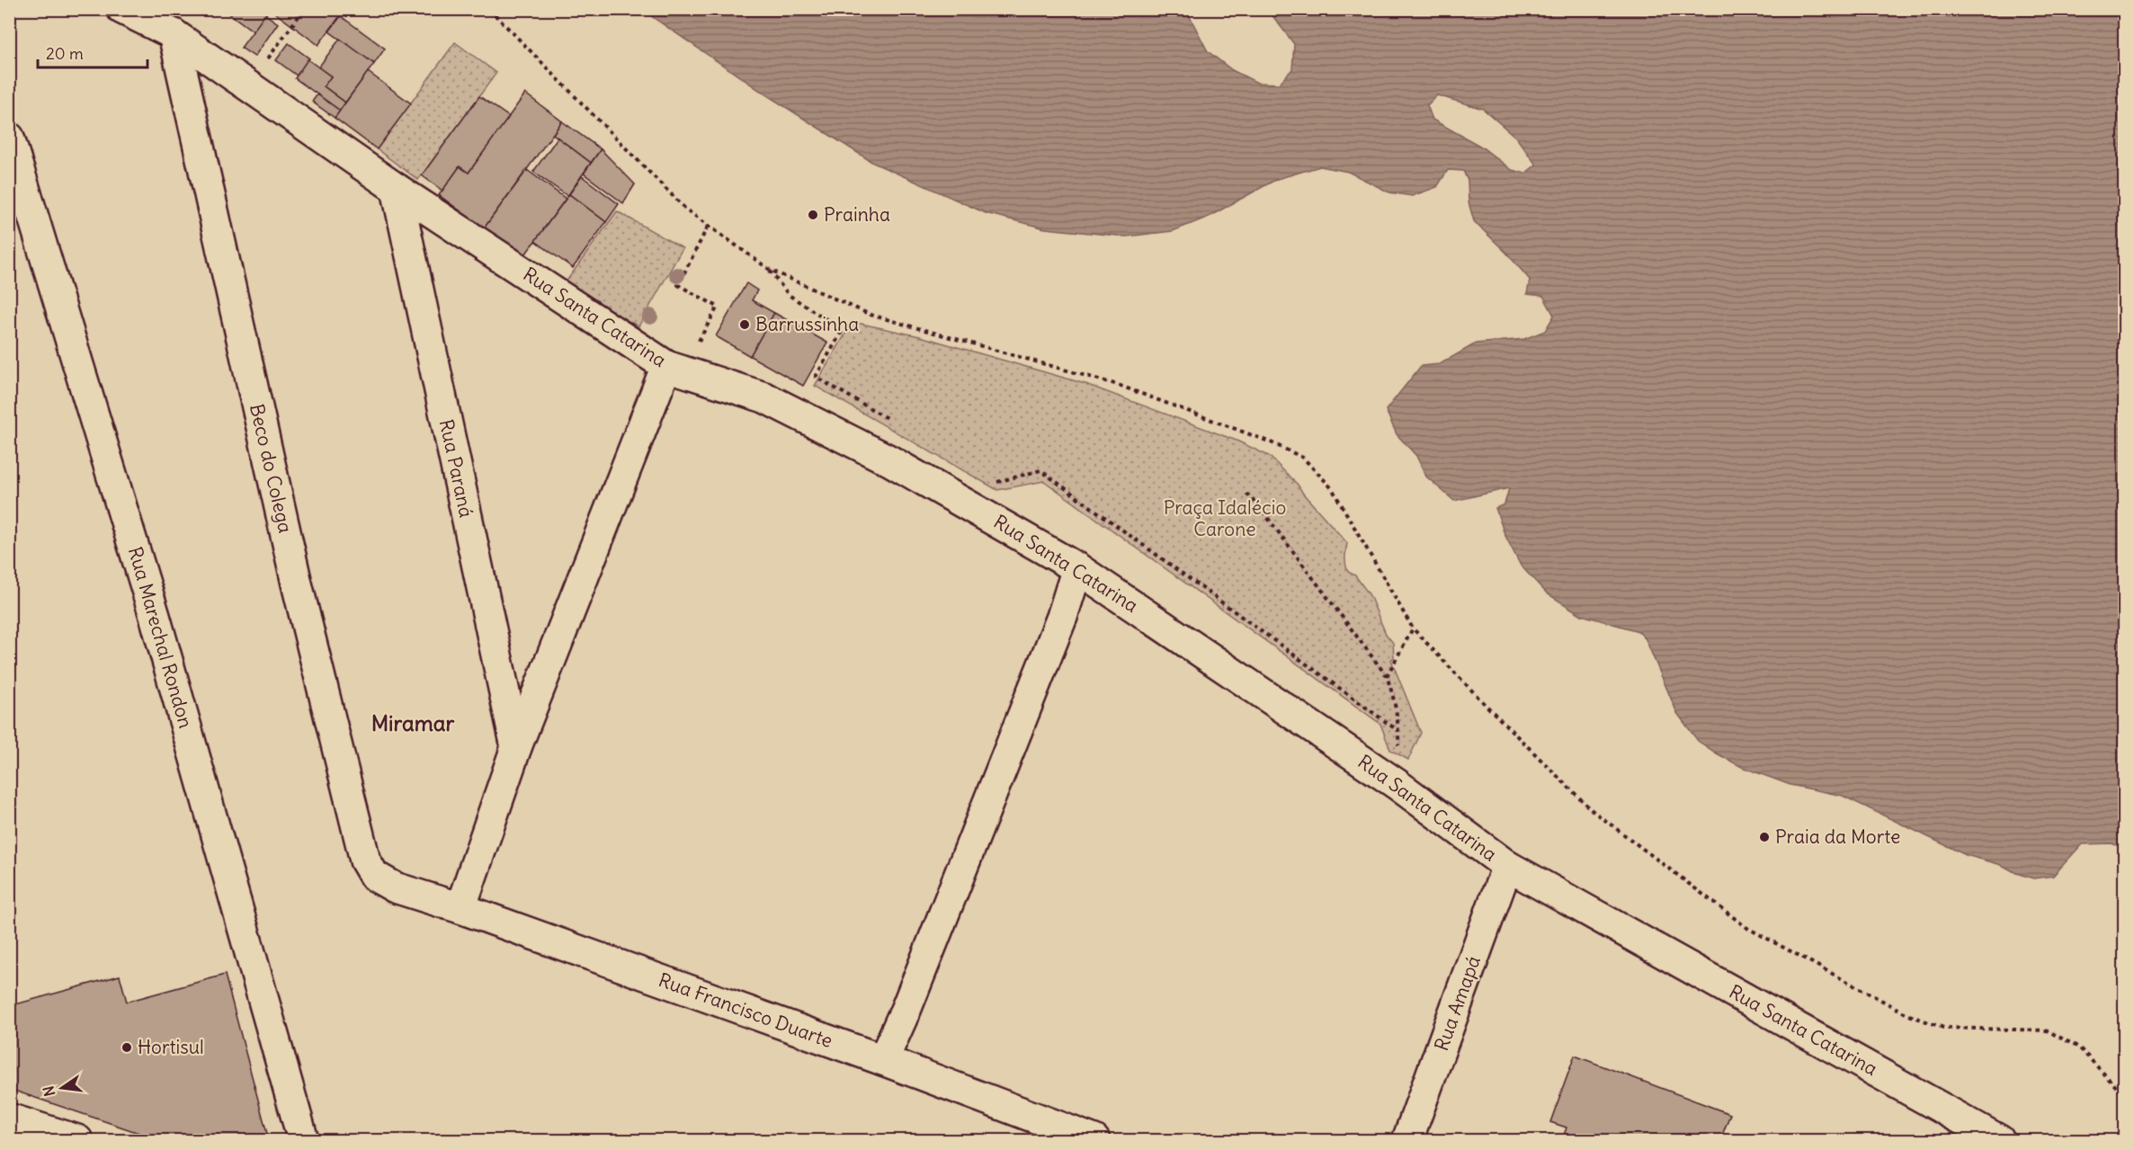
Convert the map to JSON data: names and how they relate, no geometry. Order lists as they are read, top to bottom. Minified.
{"streets":{"street":["Rua Santa Catarina","Beco do Colega","Rua Paraná","Rua Marechal Rondon","Rua Amapá","Rua Francisco Duarte"]},"crossings":[["Rua Santa Catarina","Beco do Colega"],["Rua Santa Catarina","Rua Paraná"],["Rua Santa Catarina","Rua Amapá"],["Beco do Colega","Rua Francisco Duarte"]],"districts":["Miramar"],"parks":["Praça Idalécio Carone"],"places":["Prainha","Barrussinha","Praia da Morte","Hortisul"],"scale_bar":"20 m","north":"left"}
